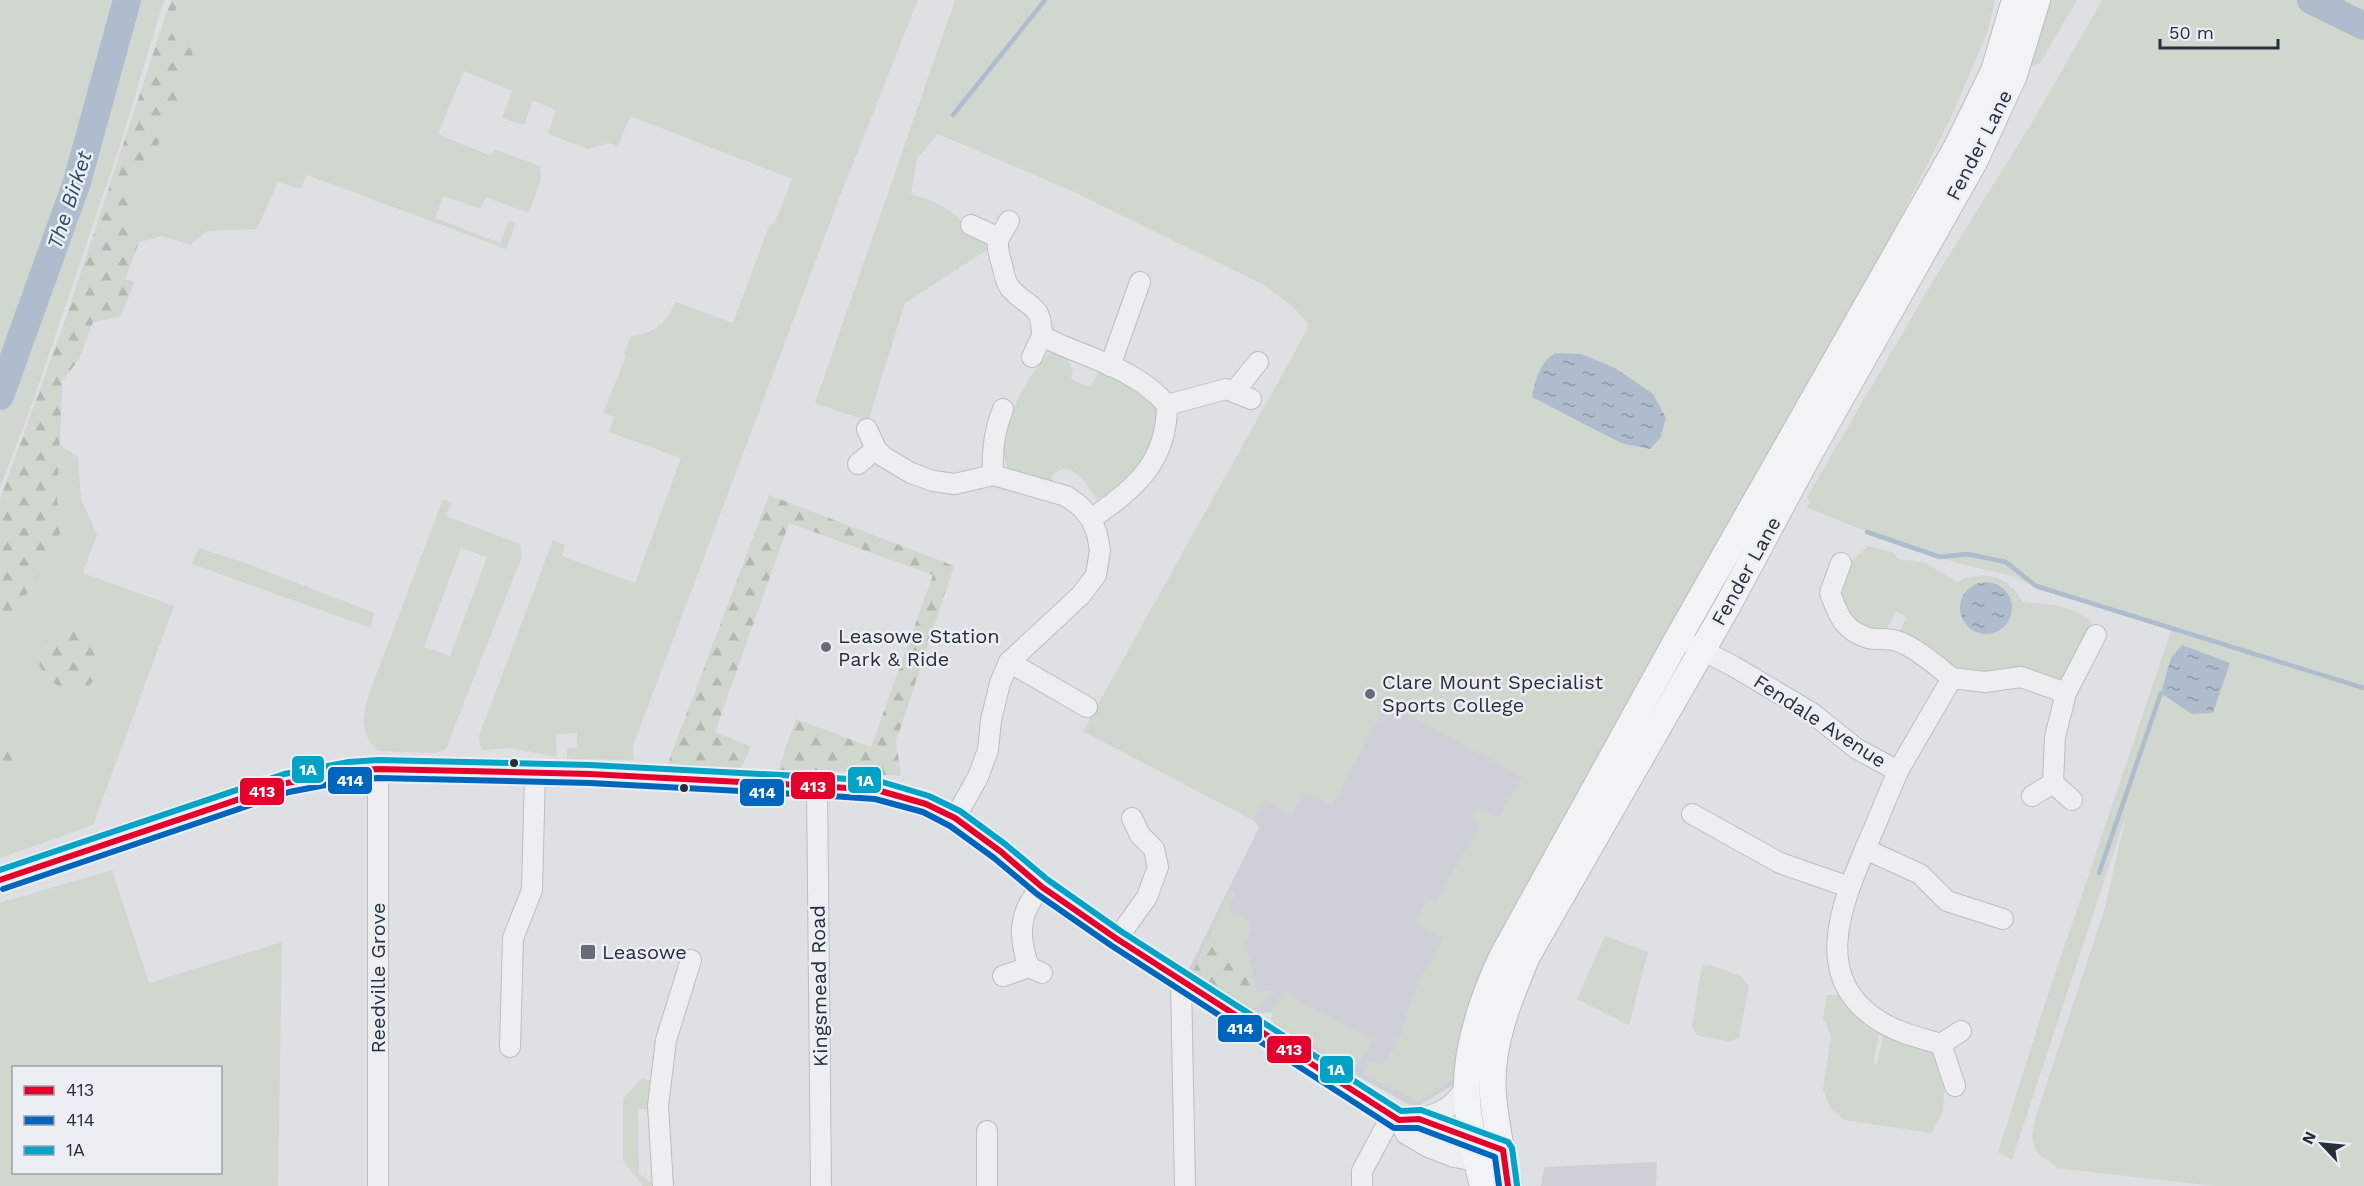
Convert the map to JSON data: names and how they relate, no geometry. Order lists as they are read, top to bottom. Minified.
{"streets":{"main road":["Fender Lane"],"street":["Fendale Avenue","Reedville Grove","Kingsmead Road"]},"crossings":[["Fender Lane","Fendale Avenue"]],"water":["The Birket"],"places":{"other":["Leasowe Station Park & Ride","Clare Mount Specialist Sports College"],"transit":["Leasowe"]},"lines":["transit line 1A","transit line 413","transit line 414"],"legend":["413","414","1A"],"scale_bar":"50 m","north":"top left"}
